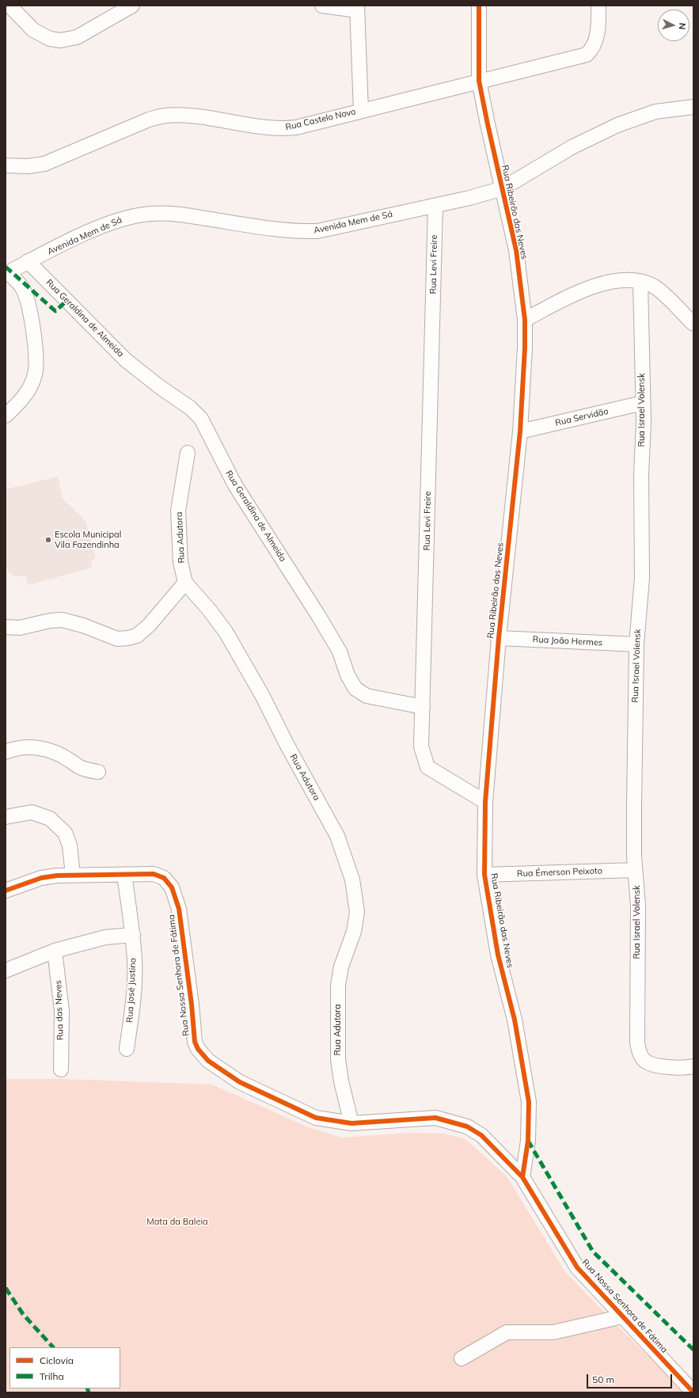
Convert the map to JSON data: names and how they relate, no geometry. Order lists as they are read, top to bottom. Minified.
{"streets":{"street":["Rua Castelo Novo","Rua Ribeirão das Neves","Avenida Mem de Sá","Rua Levi Freire","Rua Geraldina de Almeida","Rua Israel Volensk","Rua Servidão","Rua Adutora","Rua João Hermes","Rua Émerson Peixoto","Rua Nossa Senhora de Fátima","Rua José Justino","Rua das Neves"]},"crossings":[["Rua Castelo Novo","Rua Ribeirão das Neves"],["Rua Ribeirão das Neves","Avenida Mem de Sá"],["Rua Ribeirão das Neves","Rua Levi Freire"],["Rua Ribeirão das Neves","Rua Servidão"],["Rua Ribeirão das Neves","Rua João Hermes"],["Rua Ribeirão das Neves","Rua Émerson Peixoto"],["Rua Ribeirão das Neves","Rua Nossa Senhora de Fátima"],["Avenida Mem de Sá","Rua Levi Freire"],["Avenida Mem de Sá","Rua Geraldina de Almeida"],["Rua Levi Freire","Rua Geraldina de Almeida"],["Rua Israel Volensk","Rua Servidão"],["Rua Israel Volensk","Rua João Hermes"],["Rua Israel Volensk","Rua Émerson Peixoto"],["Rua Adutora","Rua Nossa Senhora de Fátima"],["Rua Nossa Senhora de Fátima","Rua José Justino"]],"parks":["Mata da Baleia"],"places":["Escola Municipal Vila Fazendinha"],"legend":["Ciclovia","Trilha"],"scale_bar":"50 m","north":"right"}
